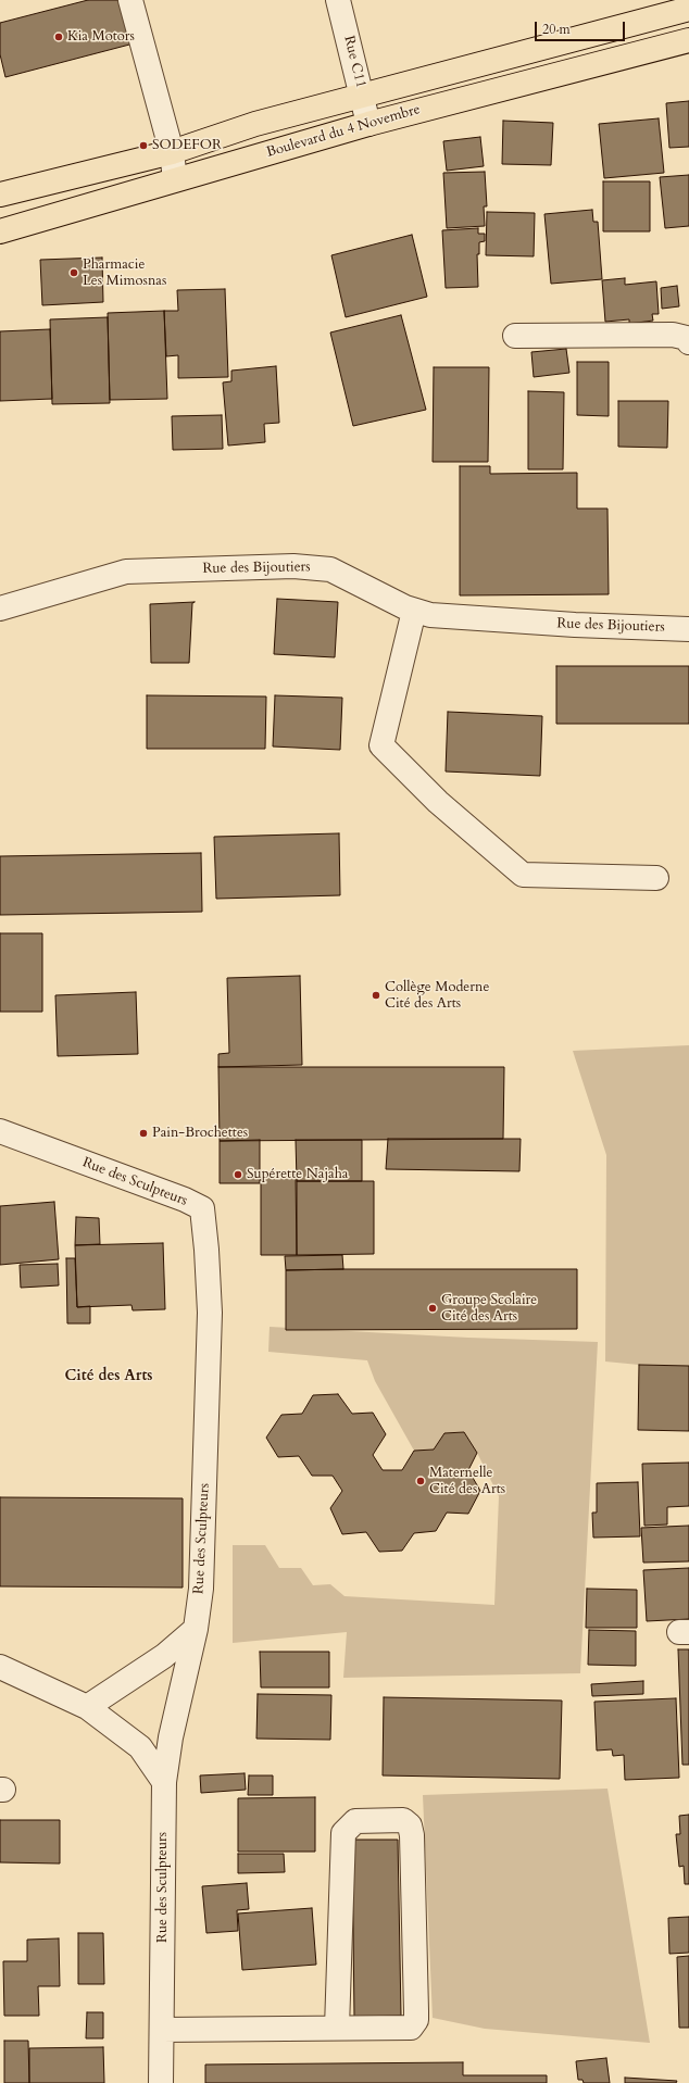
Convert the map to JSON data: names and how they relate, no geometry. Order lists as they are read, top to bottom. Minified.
{"streets":{"main road":["Boulevard du 4 Novembre"],"street":["Rue C11","Rue des Bijoutiers","Rue des Sculpteurs"]},"crossings":[["Rue C11","Boulevard du 4 Novembre"]],"districts":["Cité des Arts"],"places":["Kia Motors","SODEFOR","Pharmacie Les Mimosnas","Collège Moderne Cité des Arts","Pain-Brochettes","Supérette Najaha","Groupe Scolaire Cité des Arts","Maternelle Cité des Arts"],"scale_bar":"20 m"}
